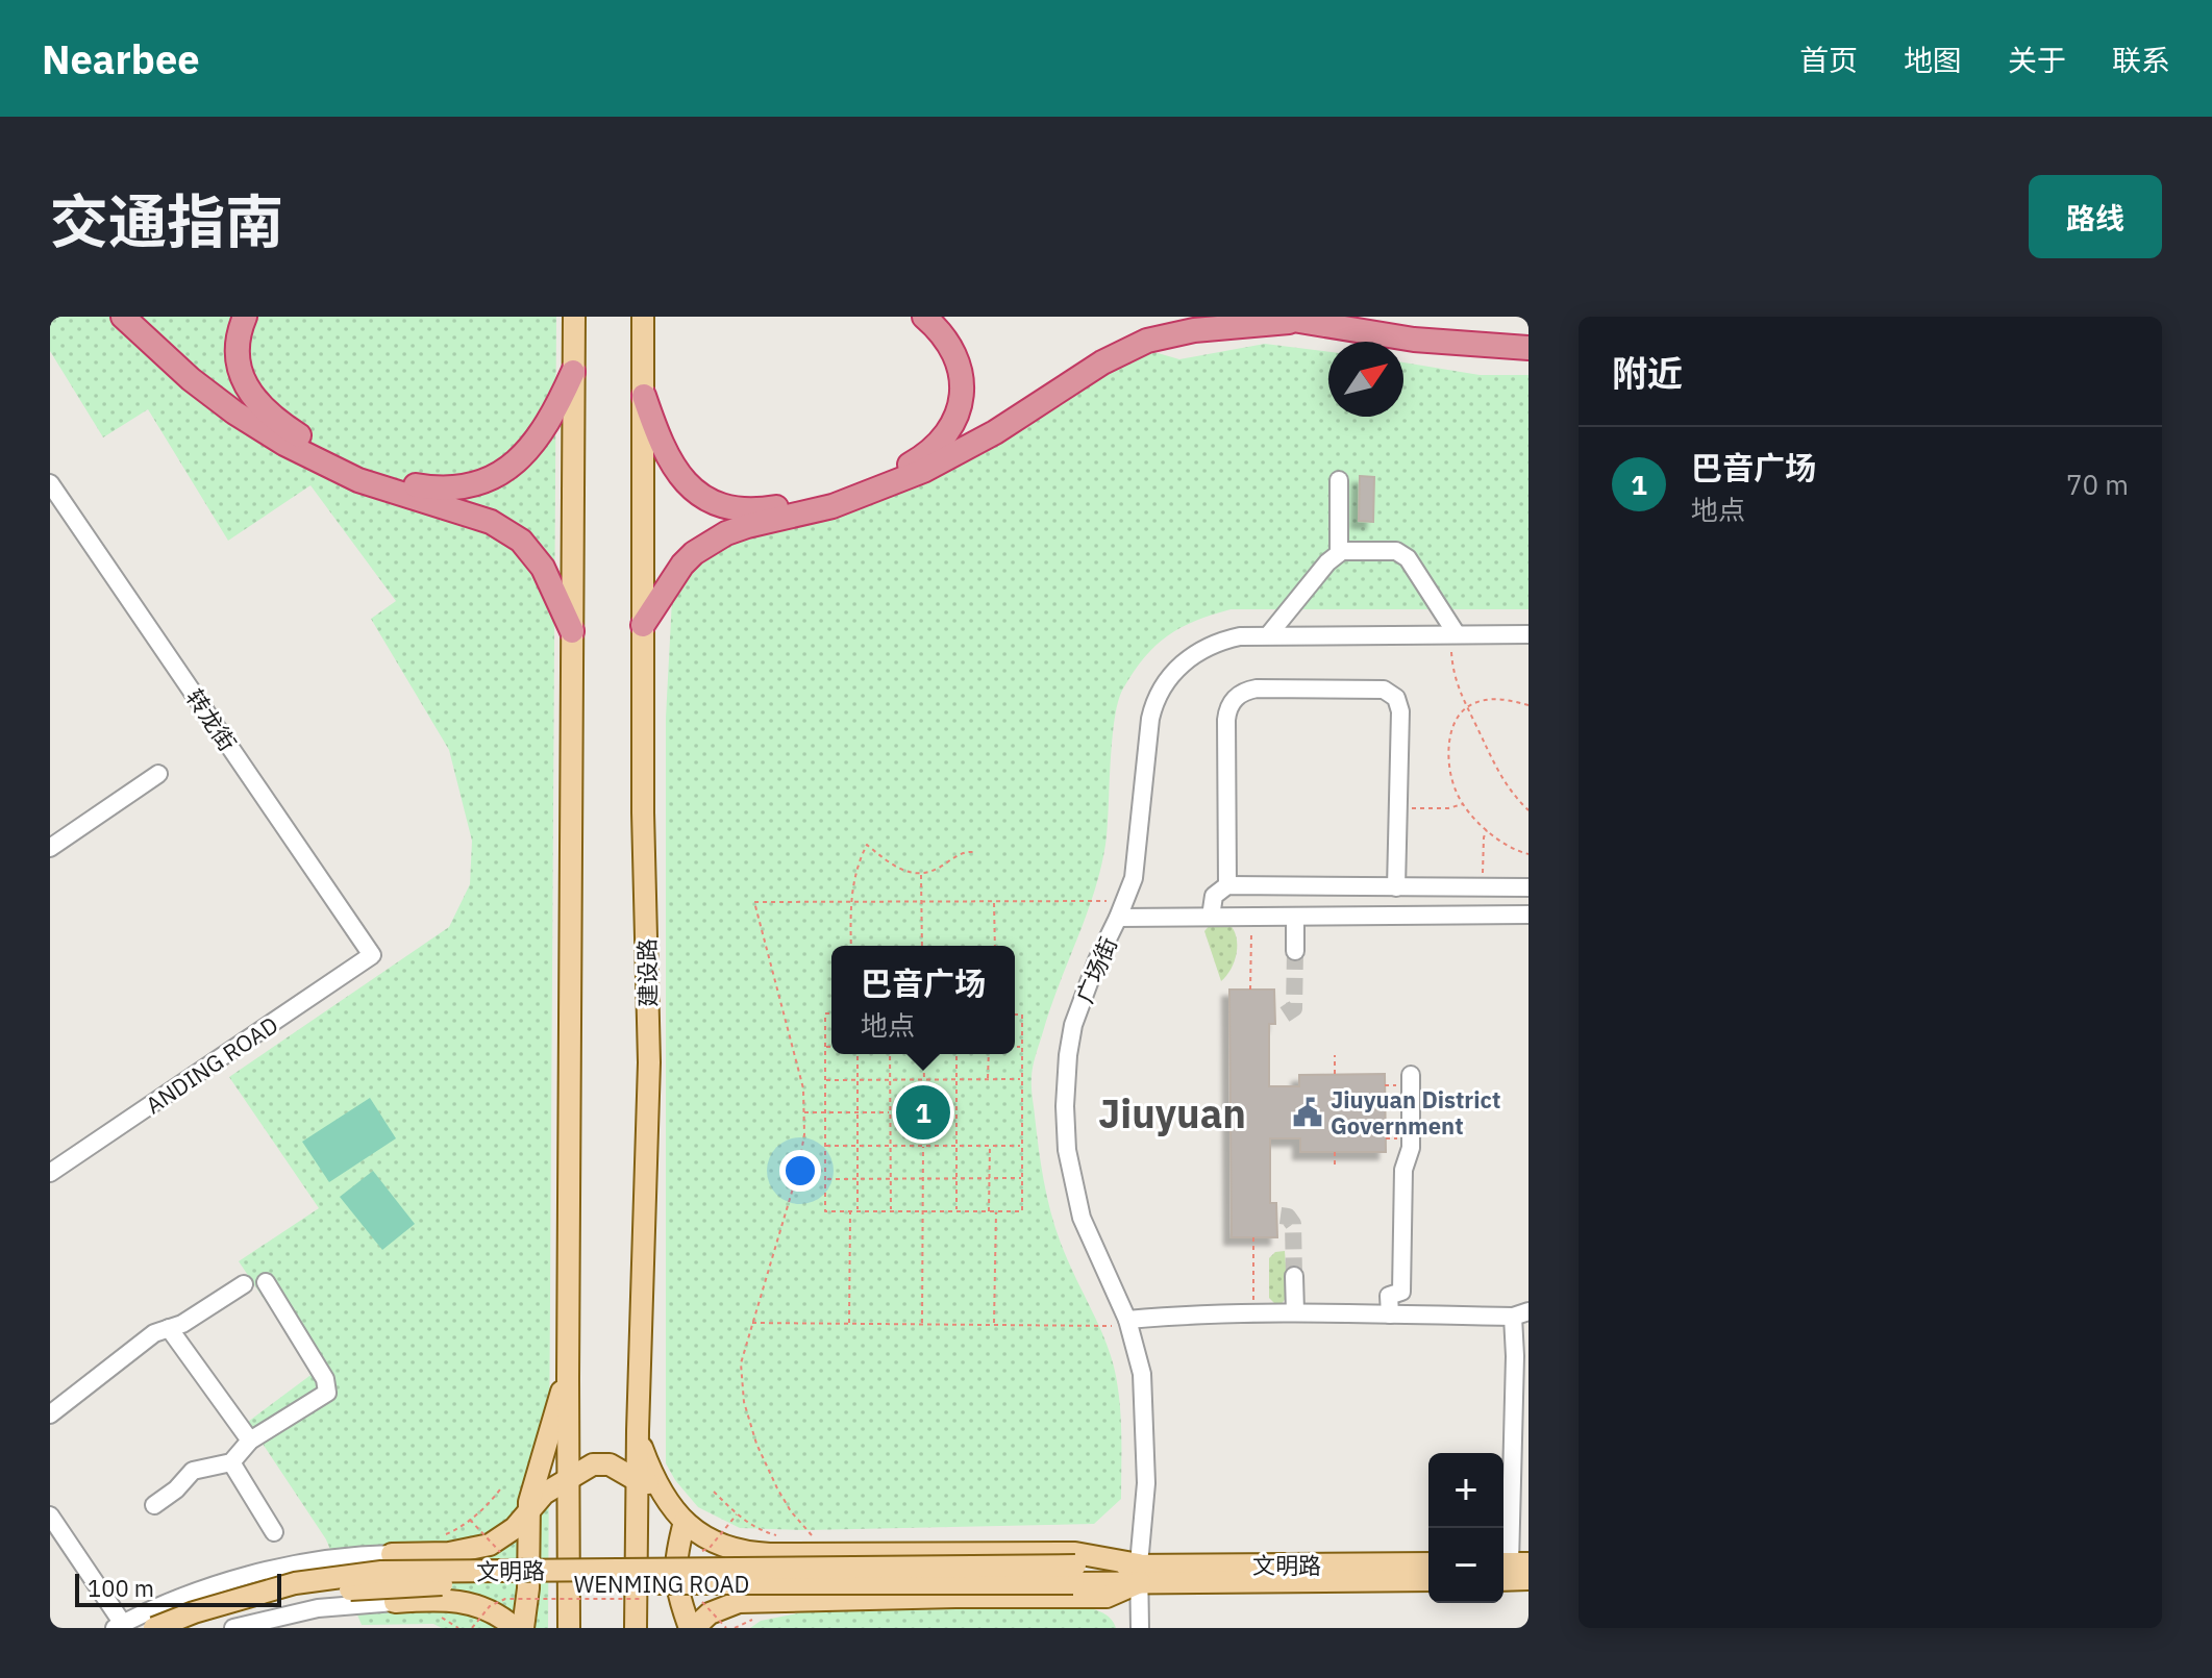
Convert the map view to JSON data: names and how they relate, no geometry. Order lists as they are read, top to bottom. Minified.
{"streets":{"main road":["建设路","文明路","WENMING ROAD"],"street":["转龙街","广场街","ANDING ROAD"]},"crossings":[["转龙街","ANDING ROAD"],["广场街","文明路"],["广场街","WENMING ROAD"],["文明路","WENMING ROAD"]],"districts":["Jiuyuan"],"places":{"public building":["Jiuyuan District Government"]},"scale_bar":"100 m","north":"top right","page":{"header":"Nearbee","nav":["首页","地图","关于","联系"],"title":"交通指南","buttons":"路线","heading":"附近","list":[{"mark":"1","name":"巴音广场","note":"地点","value":"70 m"}],"popup":["巴音广场","地点"],"pins":"1","map_buttons":["+","−"],"scale":"100 m"}}
